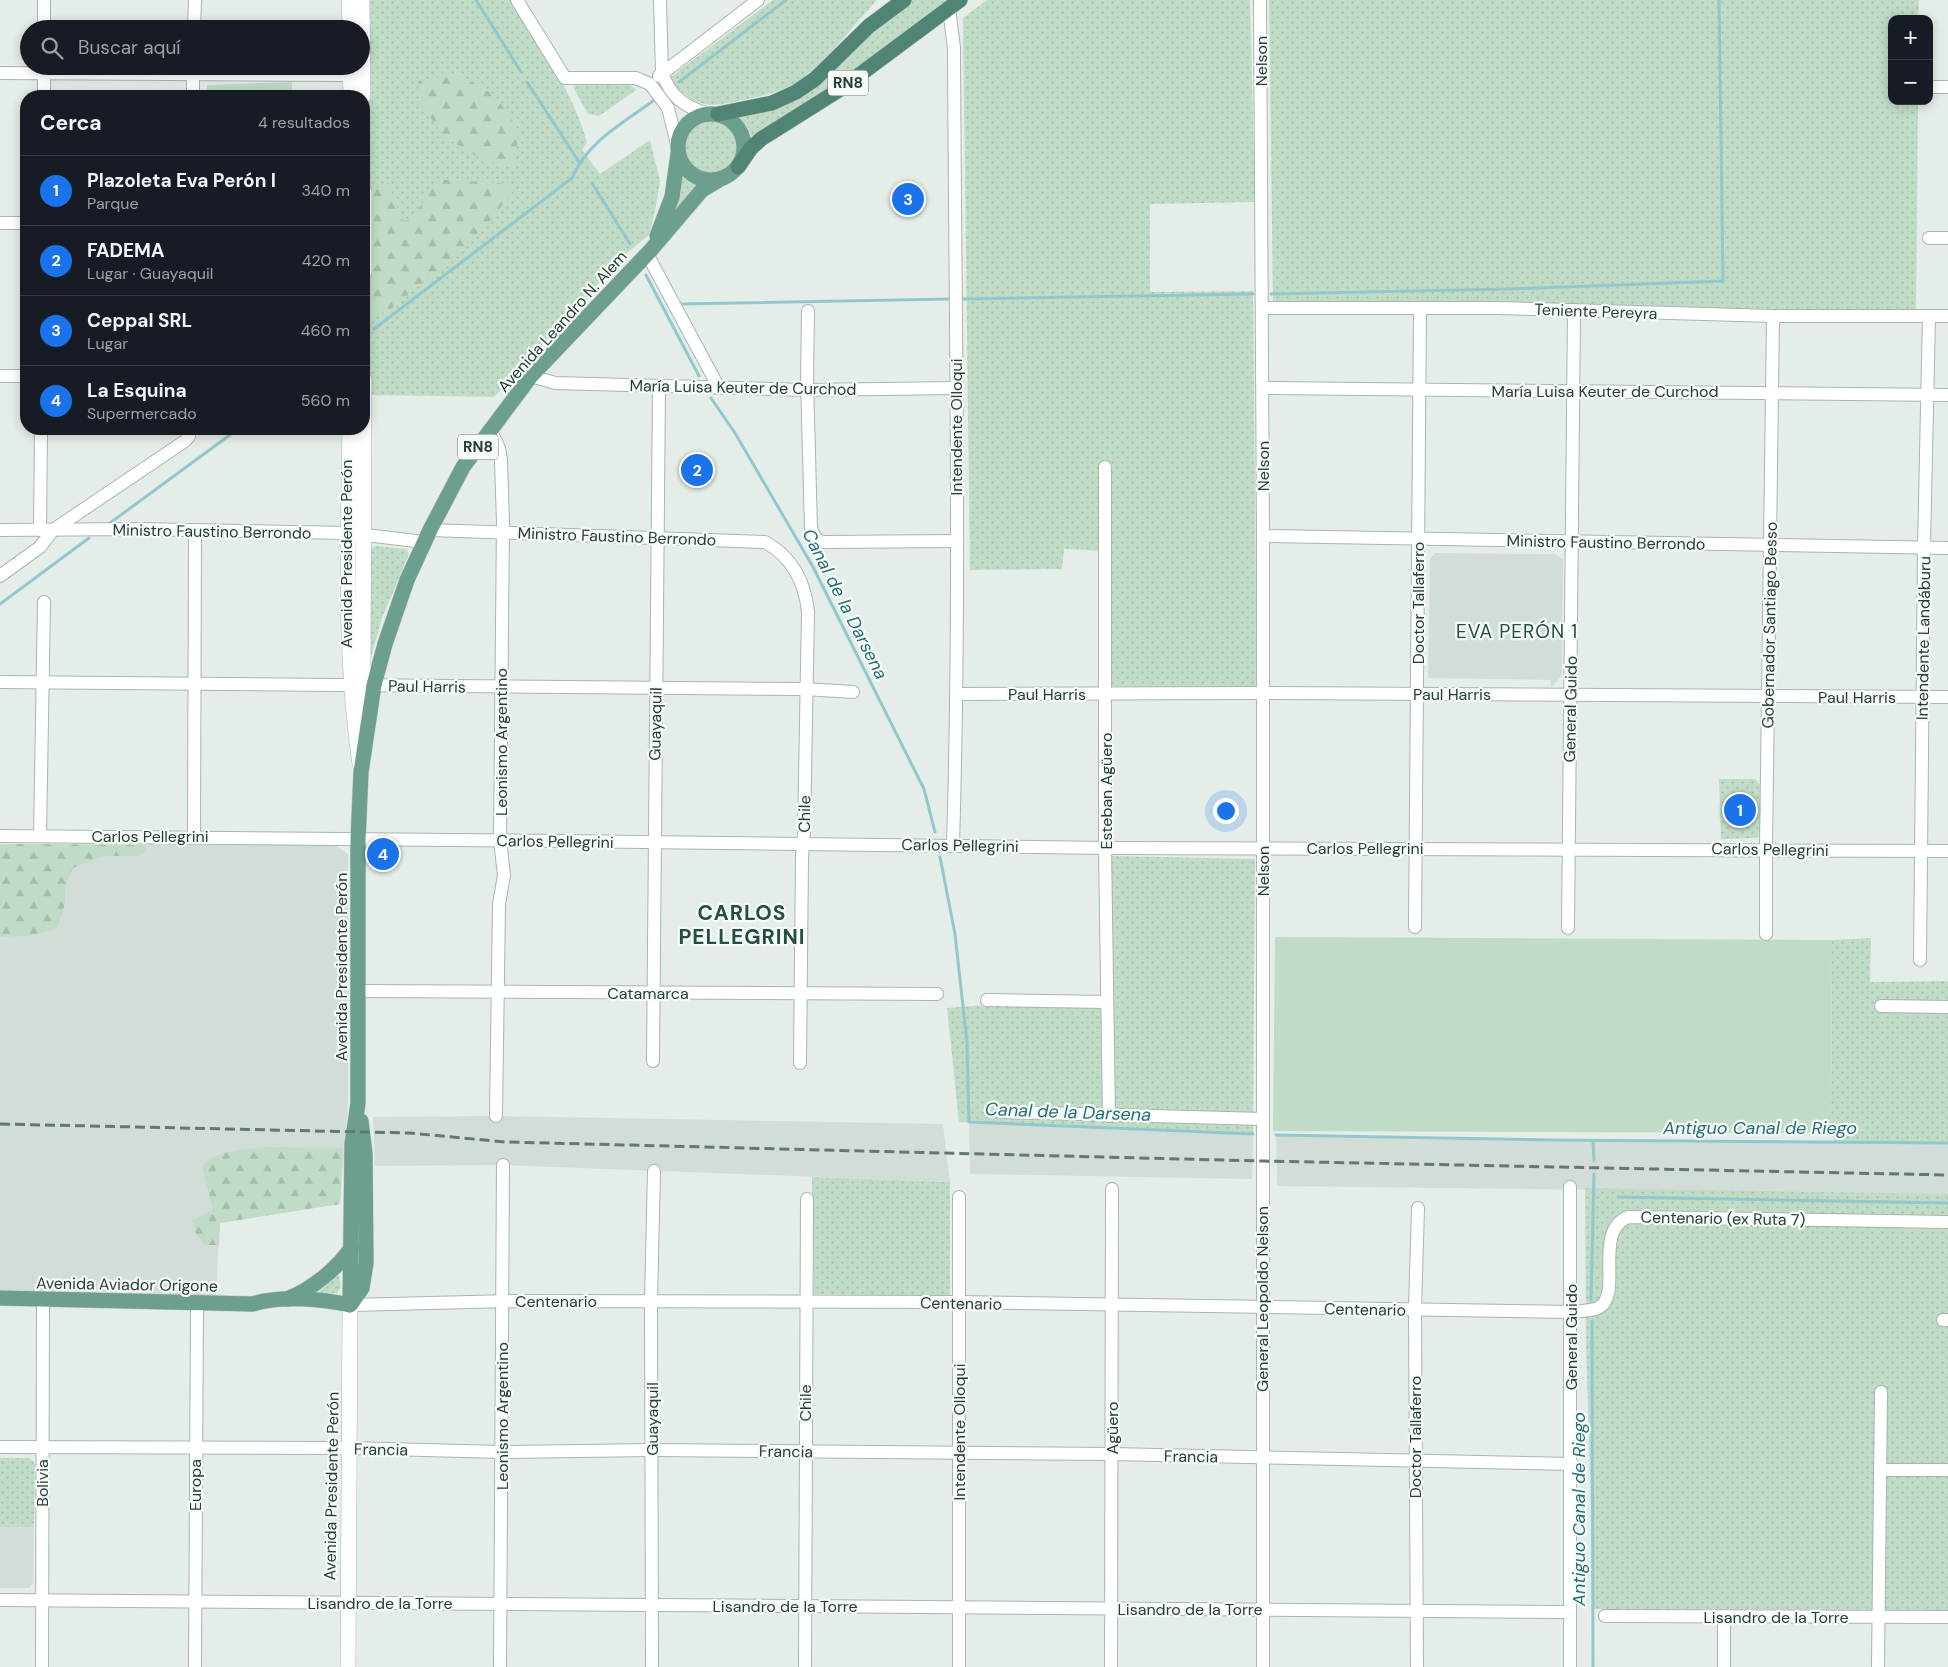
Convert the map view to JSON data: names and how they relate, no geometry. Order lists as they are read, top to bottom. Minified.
{"streets":{"highway":["RN8"],"main road":["Avenida Leandro N. Alem","Avenida Presidente Perón","Avenida Aviador Origone"],"street":["Nelson","Teniente Pereyra","María Luisa Keuter de Curchod","Intendente Olloqui","Ministro Faustino Berrondo","Doctor Tallaferro","Gobernador Santiago Besso","Intendente Landáburu","Paul Harris","General Guido","Guayaquil","Leonismo Argentino","Esteban Agüero","Chile","Carlos Pellegrini","Catamarca","Centenario (ex Ruta 7)","General Leopoldo Nelson","Centenario","Agüero","Francia","Bolivia","Europa","Lisandro de la Torre"]},"crossings":[["Nelson","Teniente Pereyra"],["Nelson","María Luisa Keuter de Curchod"],["Nelson","Ministro Faustino Berrondo"],["Nelson","Paul Harris"],["Nelson","Carlos Pellegrini"],["Nelson","General Leopoldo Nelson"],["RN8","Avenida Leandro N. Alem"],["RN8","Intendente Olloqui"],["Teniente Pereyra","Doctor Tallaferro"],["Teniente Pereyra","Gobernador Santiago Besso"],["Teniente Pereyra","Intendente Landáburu"],["Teniente Pereyra","General Guido"],["Avenida Leandro N. Alem","María Luisa Keuter de Curchod"],["Avenida Leandro N. Alem","Ministro Faustino Berrondo"],["Avenida Leandro N. Alem","Avenida Presidente Perón"],["Avenida Leandro N. Alem","Paul Harris"],["Avenida Leandro N. Alem","Leonismo Argentino"],["María Luisa Keuter de Curchod","Intendente Olloqui"],["María Luisa Keuter de Curchod","Doctor Tallaferro"],["María Luisa Keuter de Curchod","Gobernador Santiago Besso"],["María Luisa Keuter de Curchod","Intendente Landáburu"],["María Luisa Keuter de Curchod","General Guido"],["María Luisa Keuter de Curchod","Guayaquil"],["Intendente Olloqui","Paul Harris"],["Intendente Olloqui","Carlos Pellegrini"],["Intendente Olloqui","Centenario"],["Intendente Olloqui","Francia"],["Intendente Olloqui","Lisandro de la Torre"],["Ministro Faustino Berrondo","Avenida Presidente Perón"],["Ministro Faustino Berrondo","Doctor Tallaferro"],["Ministro Faustino Berrondo","Gobernador Santiago Besso"],["Ministro Faustino Berrondo","Intendente Landáburu"],["Ministro Faustino Berrondo","General Guido"],["Ministro Faustino Berrondo","Guayaquil"],["Ministro Faustino Berrondo","Leonismo Argentino"],["Ministro Faustino Berrondo","Chile"],["Avenida Presidente Perón","Paul Harris"],["Avenida Presidente Perón","Carlos Pellegrini"],["Avenida Presidente Perón","Catamarca"],["Avenida Presidente Perón","Avenida Aviador Origone"],["Avenida Presidente Perón","Centenario"],["Avenida Presidente Perón","Francia"],["Avenida Presidente Perón","Lisandro de la Torre"],["Doctor Tallaferro","Paul Harris"],["Doctor Tallaferro","Carlos Pellegrini"],["Doctor Tallaferro","Centenario"],["Doctor Tallaferro","Francia"],["Doctor Tallaferro","Lisandro de la Torre"],["Gobernador Santiago Besso","Paul Harris"],["Gobernador Santiago Besso","Carlos Pellegrini"],["Intendente Landáburu","Paul Harris"],["Intendente Landáburu","Carlos Pellegrini"],["Paul Harris","General Guido"],["Paul Harris","Guayaquil"],["Paul Harris","Leonismo Argentino"],["Paul Harris","Esteban Agüero"],["Paul Harris","Chile"],["General Guido","Carlos Pellegrini"],["General Guido","Centenario (ex Ruta 7)"],["General Guido","Centenario"],["General Guido","Francia"],["General Guido","Lisandro de la Torre"],["Guayaquil","Carlos Pellegrini"],["Guayaquil","Catamarca"],["Guayaquil","Centenario"],["Guayaquil","Francia"],["Guayaquil","Lisandro de la Torre"],["Leonismo Argentino","Carlos Pellegrini"],["Leonismo Argentino","Catamarca"],["Leonismo Argentino","Centenario"],["Leonismo Argentino","Francia"],["Leonismo Argentino","Lisandro de la Torre"],["Esteban Agüero","Carlos Pellegrini"],["Chile","Carlos Pellegrini"],["Chile","Catamarca"],["Chile","Centenario"],["Chile","Francia"],["Chile","Lisandro de la Torre"],["Centenario (ex Ruta 7)","Centenario"],["Avenida Aviador Origone","Centenario"],["Avenida Aviador Origone","Bolivia"],["Avenida Aviador Origone","Europa"],["General Leopoldo Nelson","Centenario"],["General Leopoldo Nelson","Francia"],["General Leopoldo Nelson","Lisandro de la Torre"],["Centenario","Agüero"],["Agüero","Francia"],["Agüero","Lisandro de la Torre"],["Francia","Bolivia"],["Francia","Europa"],["Bolivia","Lisandro de la Torre"],["Europa","Lisandro de la Torre"]],"districts":["EVA PERÓN 1","CARLOS PELLEGRINI"],"water":["Canal de la Darsena","Antiguo Canal de Riego"],"page":{"map_buttons":["+","−"],"search":"Buscar aquí","heading":["Cerca","4 resultados"],"list":[{"mark":"1","name":"Plazoleta Eva Perón I","note":"Parque","value":"340 m"},{"mark":"2","name":"FADEMA","note":"Lugar · Guayaquil","value":"420 m"},{"mark":"3","name":"Ceppal SRL","note":"Lugar","value":"460 m"},{"mark":"4","name":"La Esquina","note":"Supermercado","value":"560 m"}],"pins":["3","2","1","4"]}}
